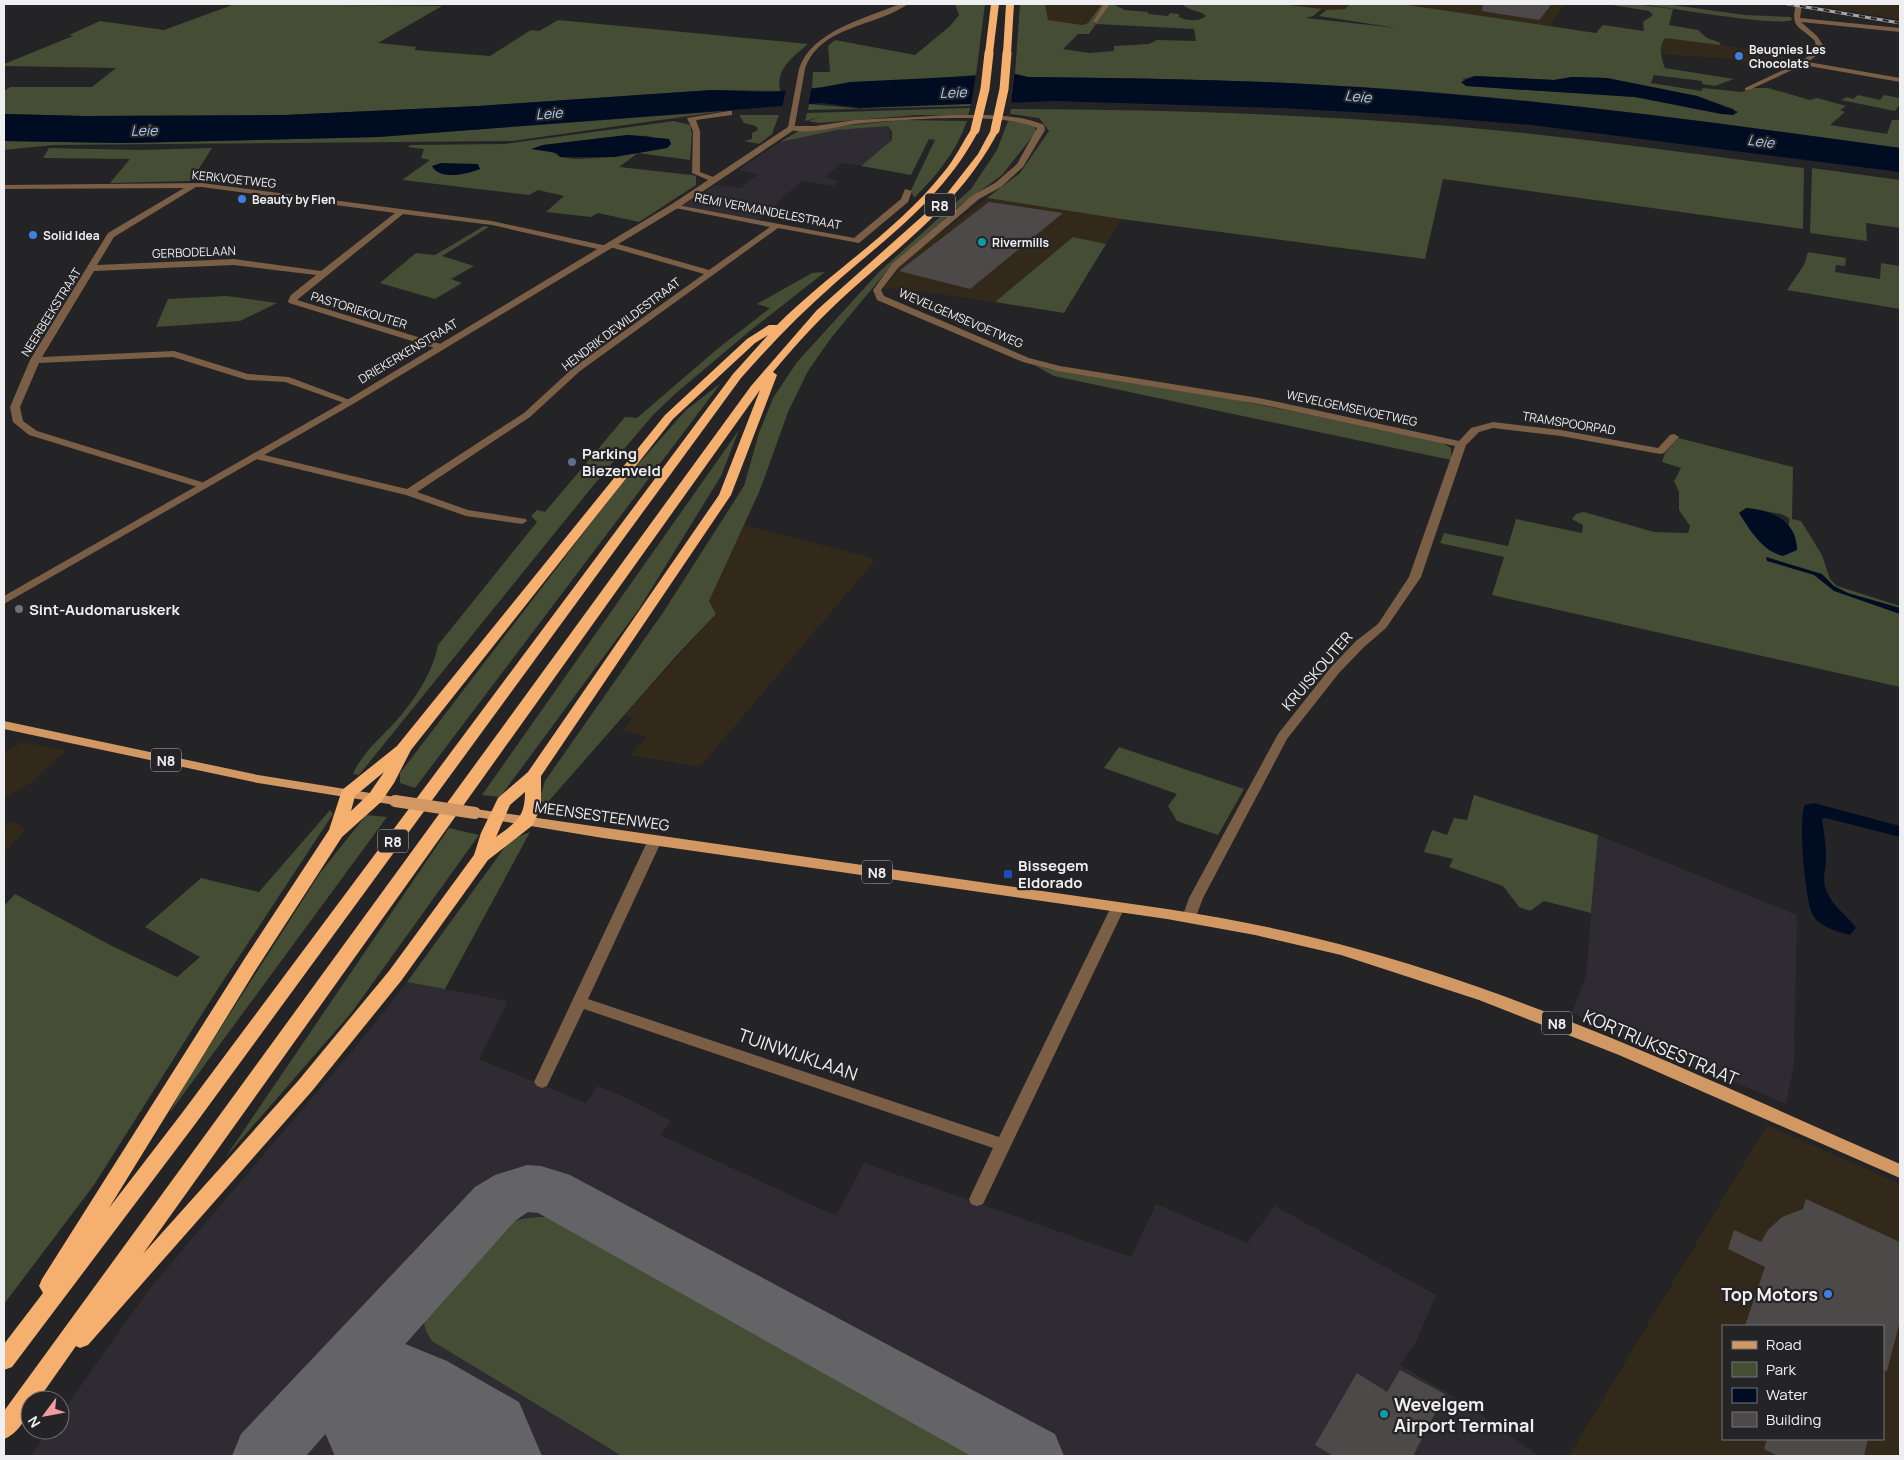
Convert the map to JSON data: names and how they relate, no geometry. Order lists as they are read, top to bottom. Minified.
{"streets":{"highway":["R8"],"main road":["N8","MEENSESTEENWEG","KORTRIJKSESTRAAT"],"street":["KERKVOETWEG","REMI VERMANDELESTRAAT","GERBODELAAN","PASTORIEKOUTER","NEERBEEKSTRAAT","WEVELGEMSEVOETWEG","HENDRIK DEWILDESTRAAT","DRIEKERKENSTRAAT","TRAMSPOORPAD","KRUISKOUTER","TUINWIJKLAAN"]},"crossings":[["KERKVOETWEG","PASTORIEKOUTER"],["KERKVOETWEG","NEERBEEKSTRAAT"],["KERKVOETWEG","HENDRIK DEWILDESTRAAT"],["KERKVOETWEG","DRIEKERKENSTRAAT"],["REMI VERMANDELESTRAAT","HENDRIK DEWILDESTRAAT"],["REMI VERMANDELESTRAAT","DRIEKERKENSTRAAT"],["GERBODELAAN","PASTORIEKOUTER"],["GERBODELAAN","NEERBEEKSTRAAT"],["PASTORIEKOUTER","DRIEKERKENSTRAAT"],["NEERBEEKSTRAAT","DRIEKERKENSTRAAT"],["WEVELGEMSEVOETWEG","DRIEKERKENSTRAAT"],["WEVELGEMSEVOETWEG","TRAMSPOORPAD"],["WEVELGEMSEVOETWEG","KRUISKOUTER"],["TRAMSPOORPAD","KRUISKOUTER"],["KRUISKOUTER","MEENSESTEENWEG"],["KRUISKOUTER","KORTRIJKSESTRAAT"],["MEENSESTEENWEG","KORTRIJKSESTRAAT"]],"water":["Leie"],"places":{"other":["Beugnies Les Chocolats","Beauty by Fien","Solid Idea","Rivermills","Parking Biezenveld","Sint-Audomaruskerk","Top Motors","Wevelgem Airport Terminal"],"transit":["Bissegem Eldorado"]},"legend":["Road","Park","Water","Building"],"north":"bottom left"}
